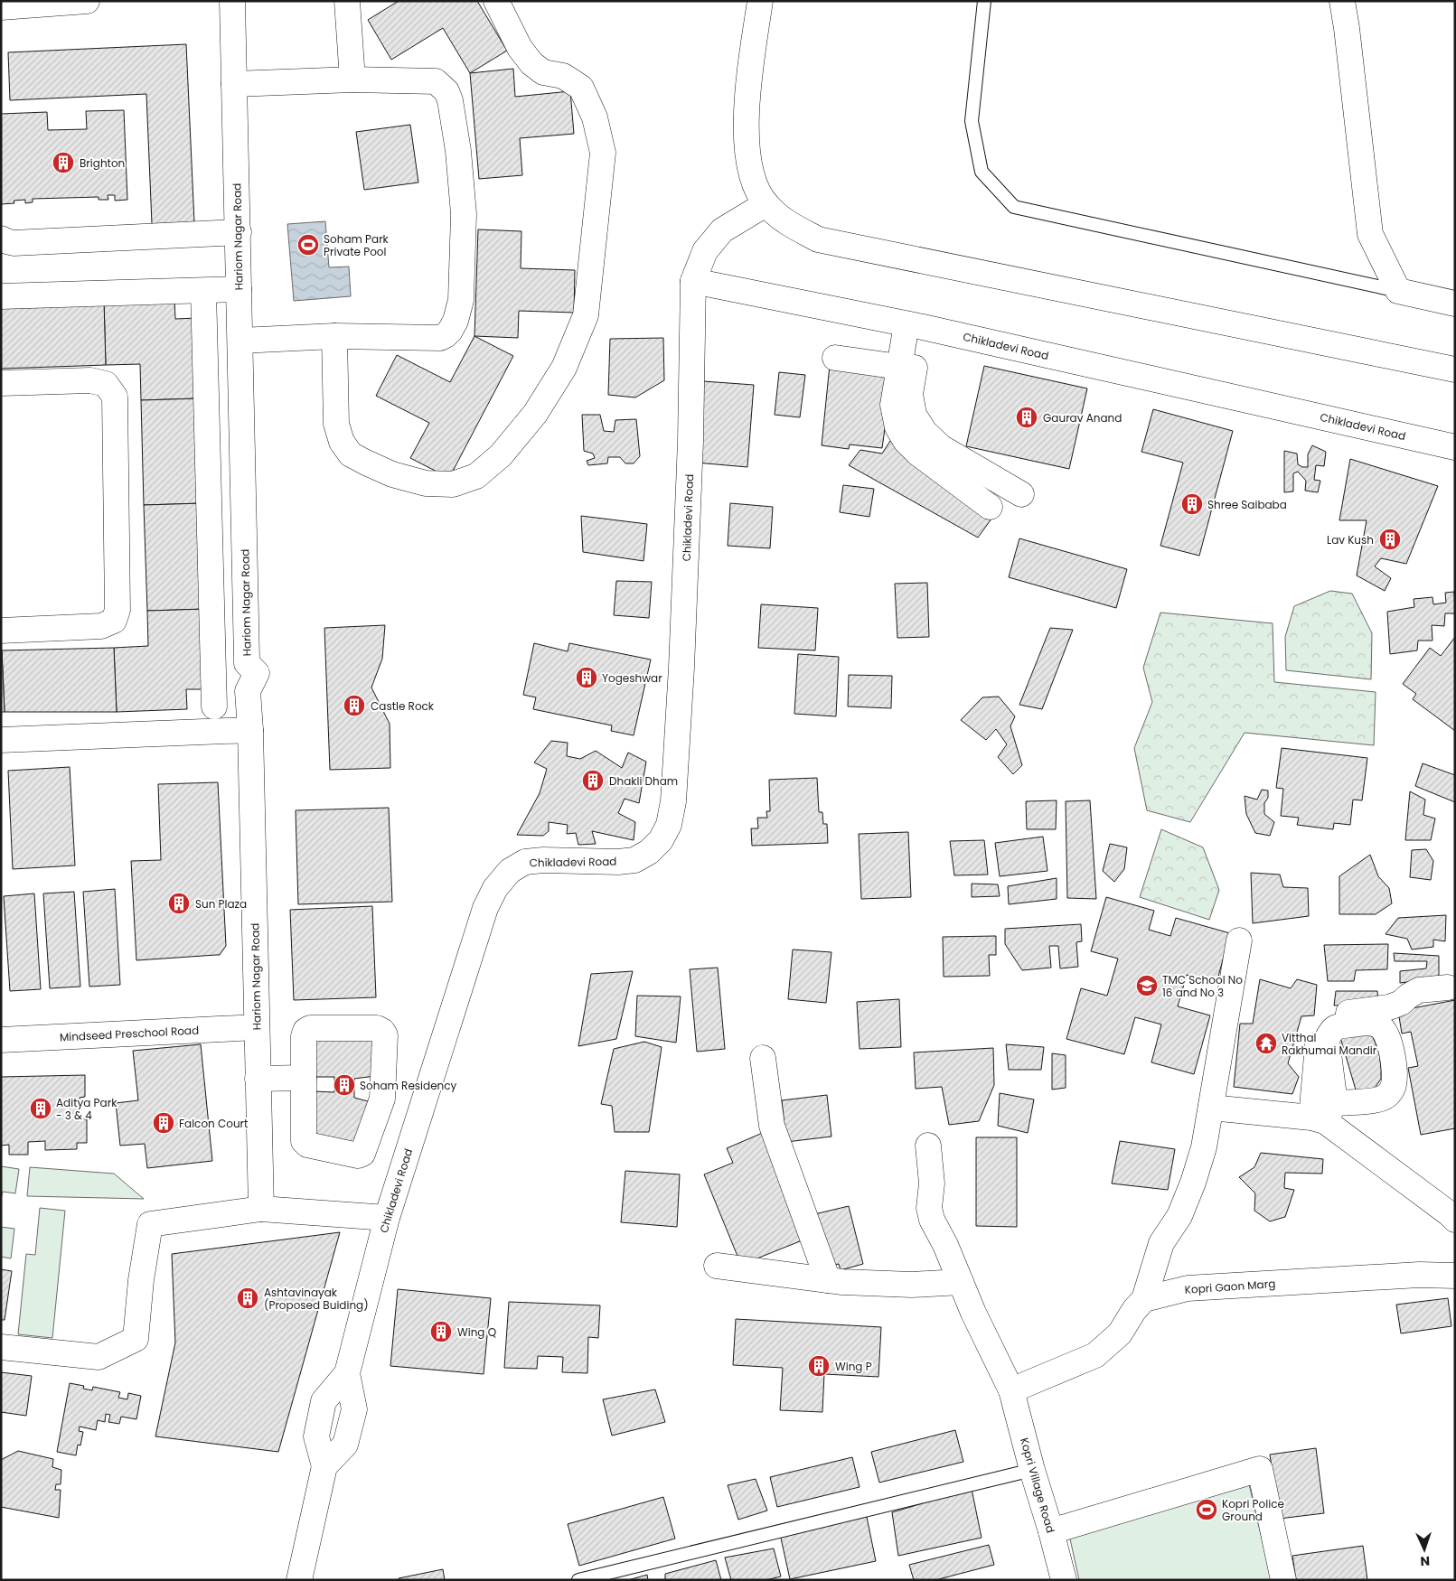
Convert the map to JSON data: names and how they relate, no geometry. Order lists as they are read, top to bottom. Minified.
{"streets":{"street":["Hariom Nagar Road","Chikladevi Road","Mindseed Preschool Road","Kopri Gaon Marg","Kopri Village Road"]},"crossings":[["Hariom Nagar Road","Mindseed Preschool Road"]],"places":{"building":["Brighton","Gaurav Anand","Shree Saibaba","Lav Kush","Yogeshwar","Castle Rock","Dhakli Dham","Sun Plaza","Soham Residency","Aditya Park - 3 & 4","Falcon Court","Ashtavinayak (Proposed Buiding)","Wing Q","Wing P"],"sports":["Soham Park Private Pool","Kopri Police Ground"],"school or university":["TMC School No 16 and No 3"],"temple":["Vitthal Rakhumai Mandir"]},"north":"bottom"}
